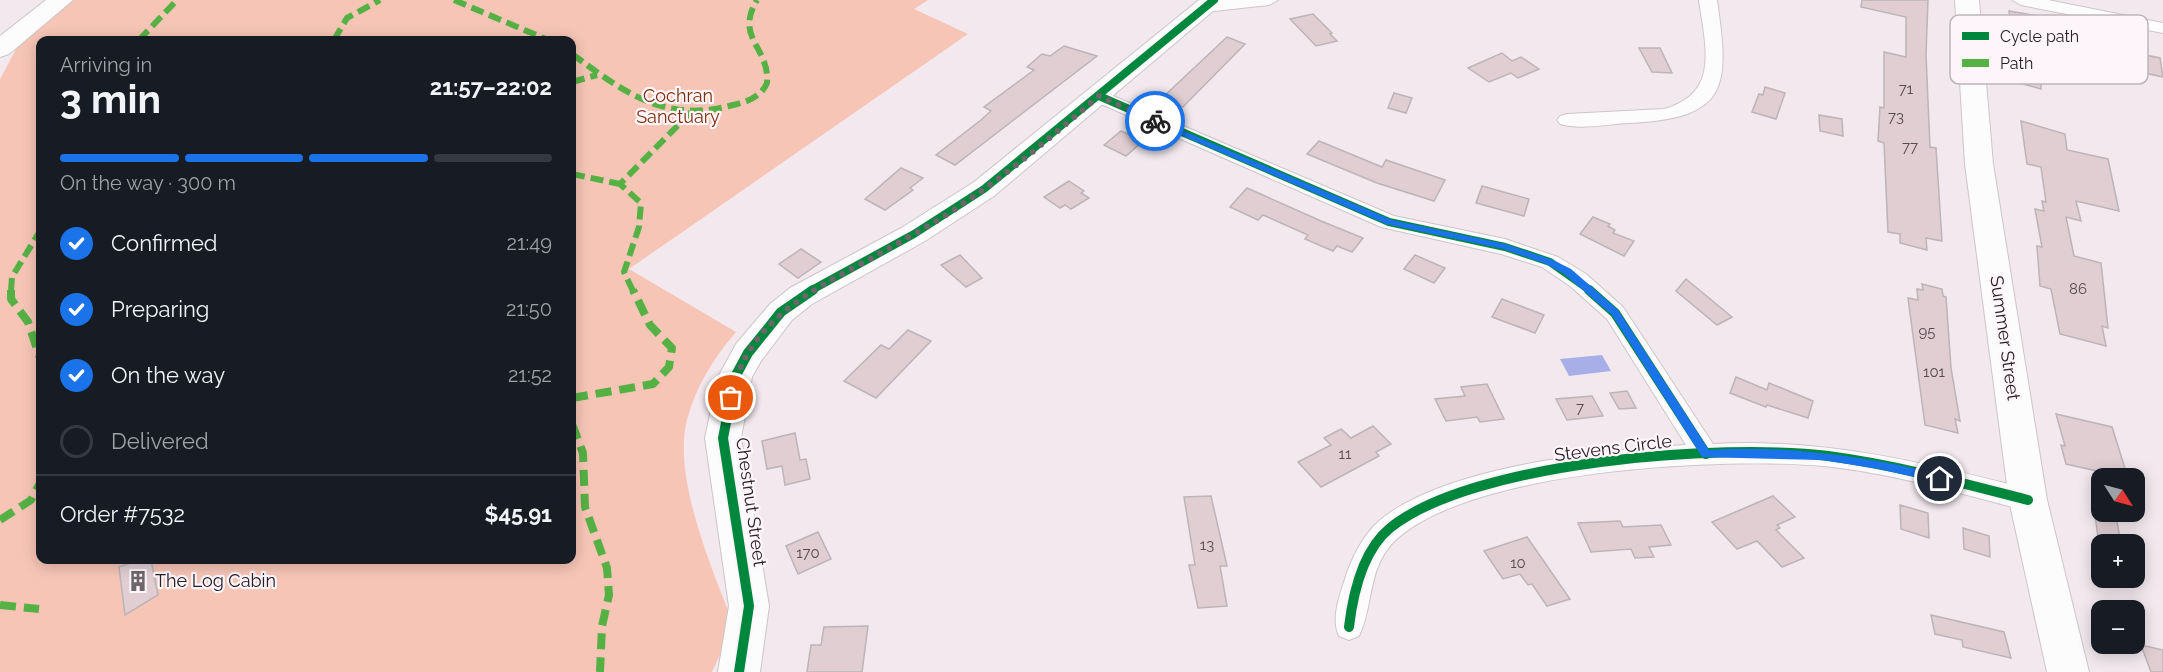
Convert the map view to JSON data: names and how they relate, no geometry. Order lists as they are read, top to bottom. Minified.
{"streets":{"street":["Summer Street","Stevens Circle","Chestnut Street"]},"crossings":[["Summer Street","Stevens Circle"]],"parks":["Cochran Sanctuary"],"places":{"building":["The Log Cabin"]},"house_numbers":["71","73","77","86","95","101","7","11","13","170","10"],"legend":["Cycle path","Path"],"north":"bottom right","page":{"heading":["3 min","Arriving in","21:57–22:02"],"panel":["Order #7532","$45.91"],"bar":"On the way · 300 m","list":[["Confirmed","21:49"],["Preparing","21:50"],["On the way","21:52"],"Delivered"],"map_buttons":["+","−"]}}
